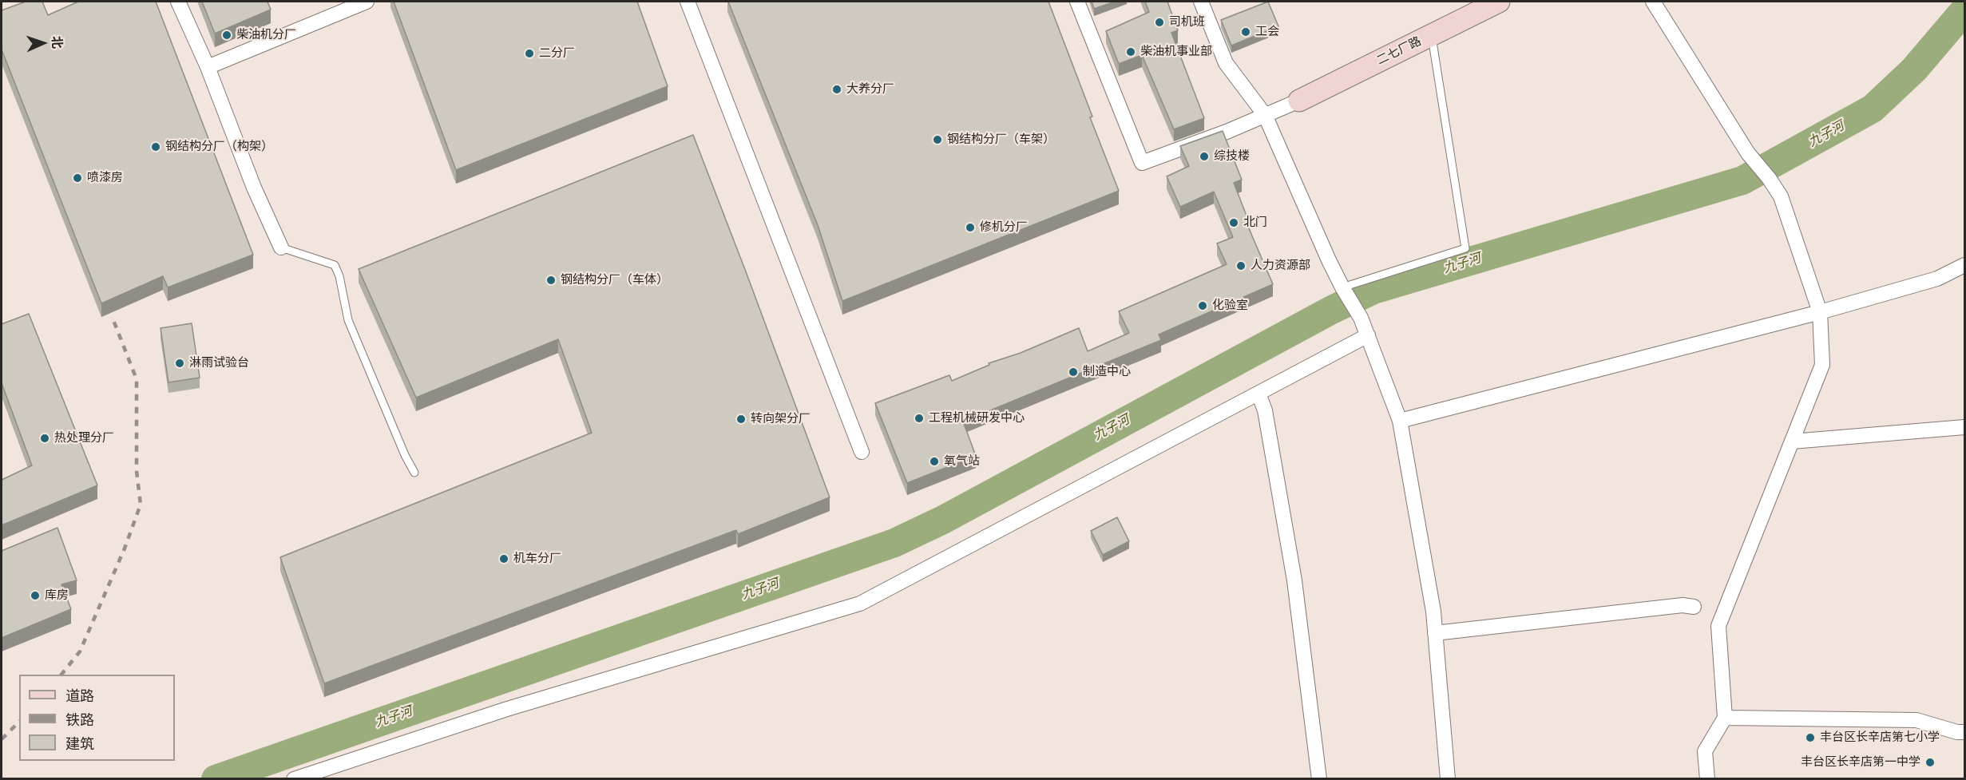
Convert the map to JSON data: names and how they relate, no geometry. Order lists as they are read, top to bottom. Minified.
{"streets":{"street":["二七厂路"]},"water":["九子河"],"places":["司机班","工会","柴油机分厂","柴油机事业部","二分厂","大养分厂","钢结构分厂（车架）","钢结构分厂（构架）","综技楼","喷漆房","北门","修机分厂","人力资源部","钢结构分厂（车体）","化验室","淋雨试验台","制造中心","工程机械研发中心","转向架分厂","热处理分厂","氧气站","机车分厂","库房","丰台区长辛店第七小学","丰台区长辛店第一中学"],"legend":["道路","铁路","建筑"],"north":"right"}
